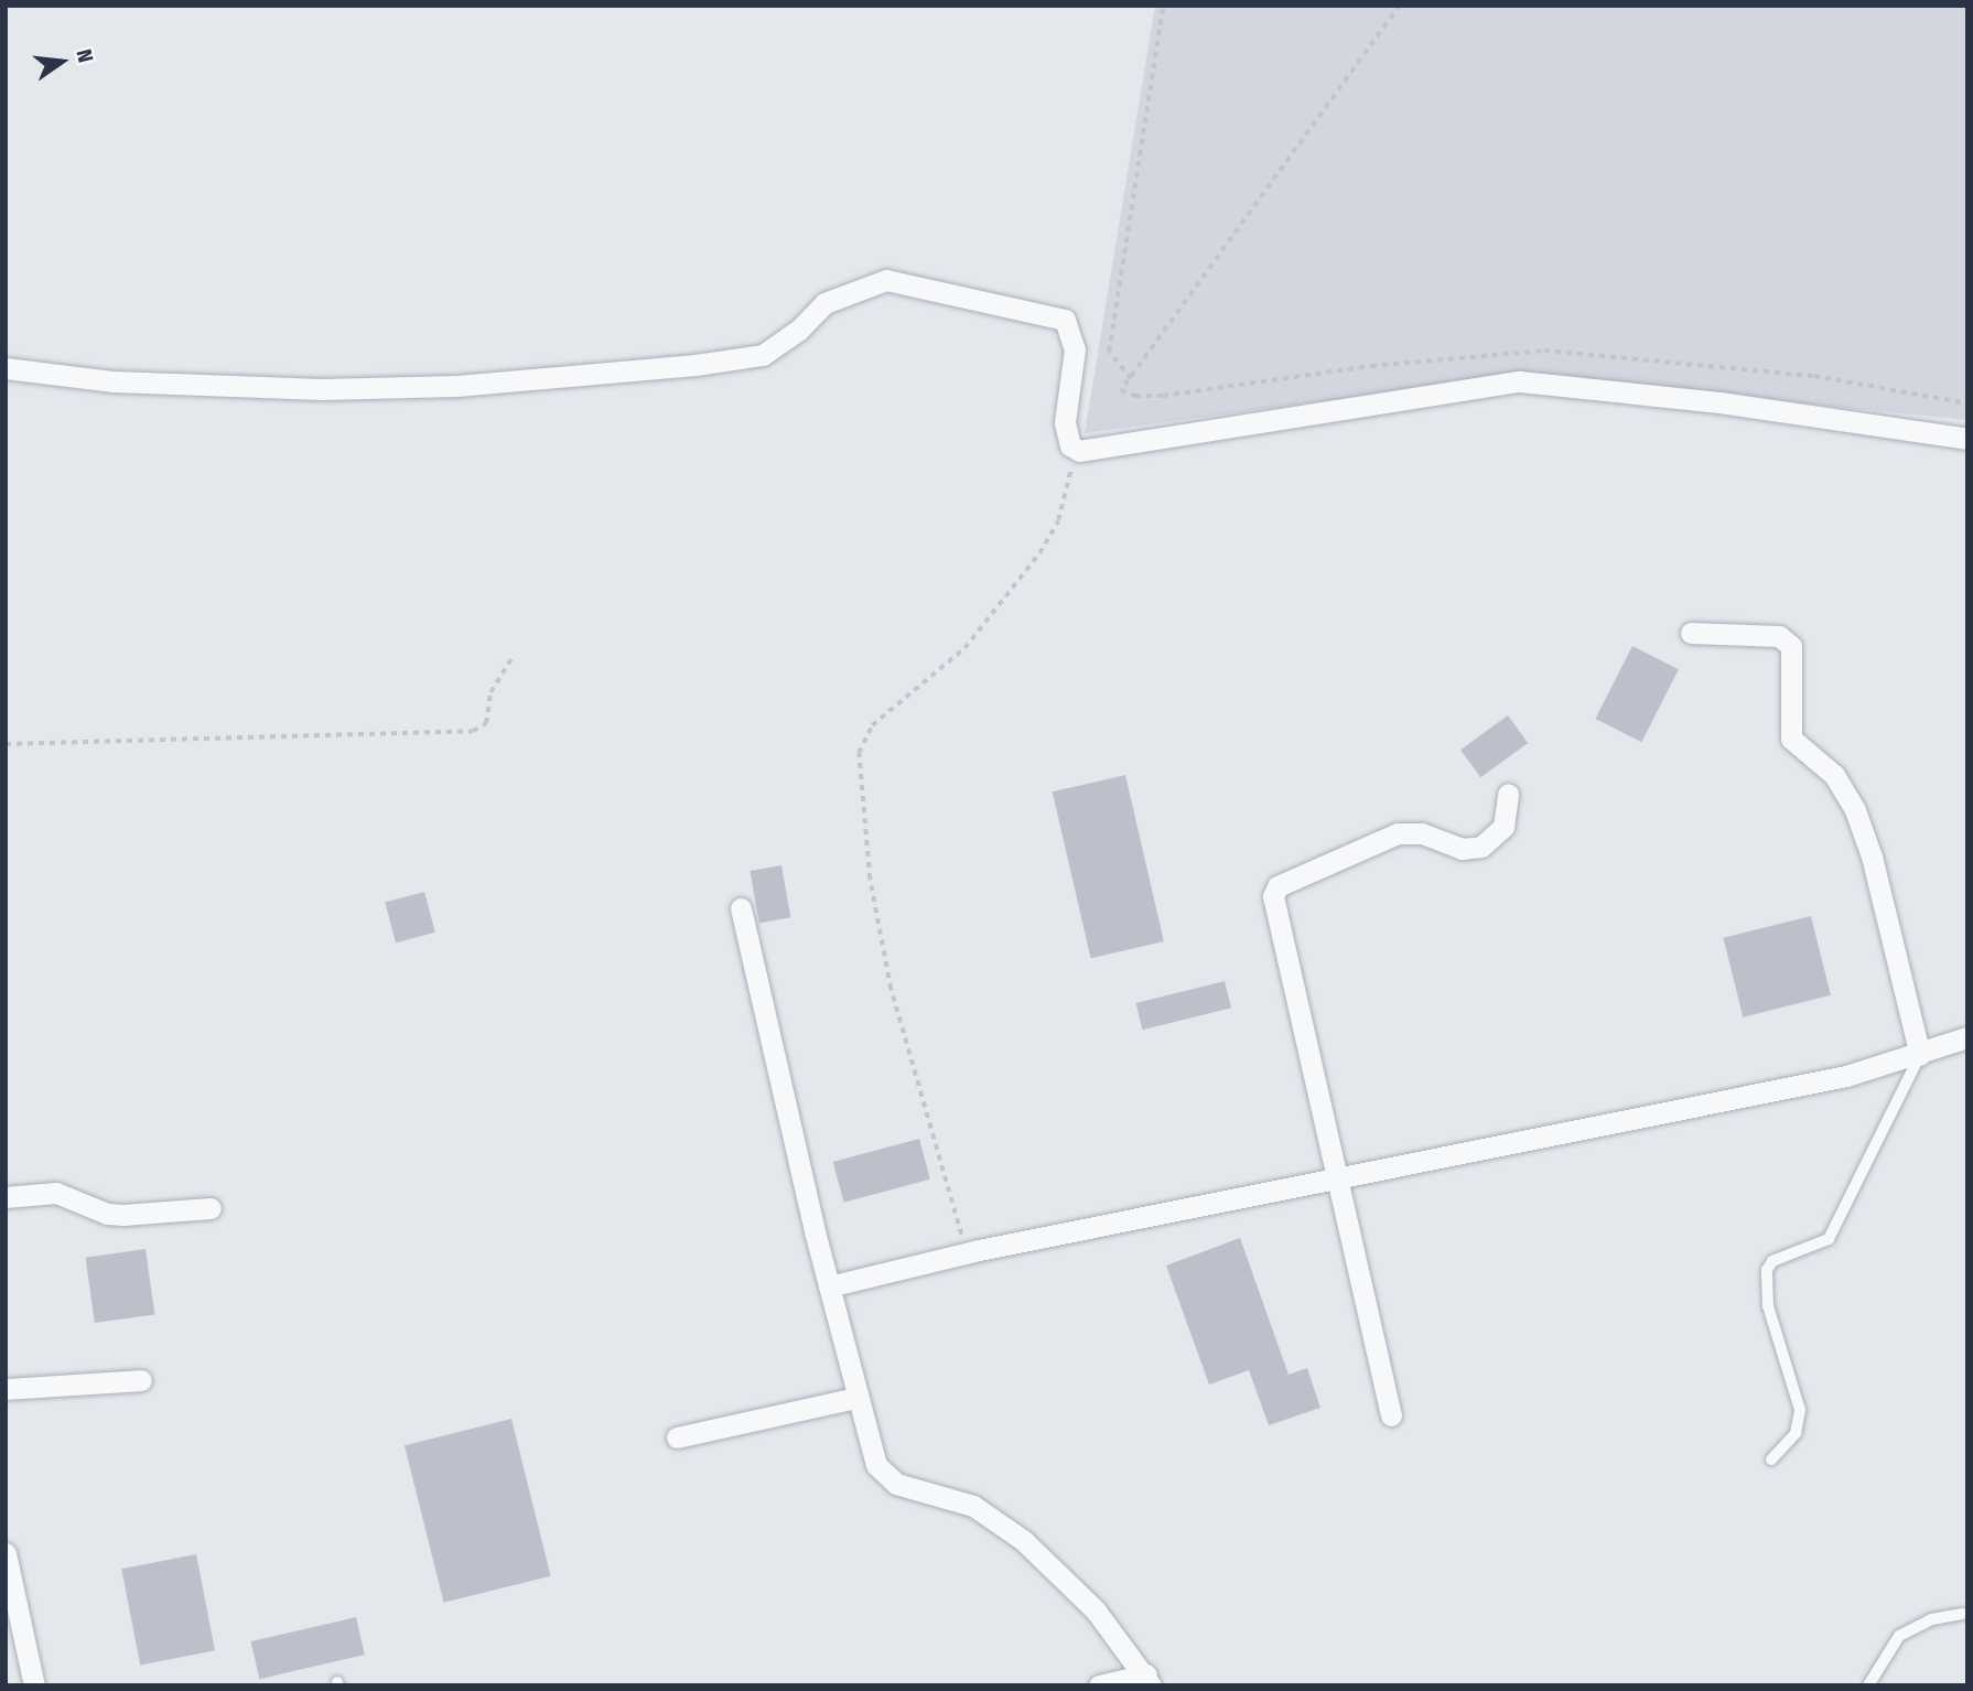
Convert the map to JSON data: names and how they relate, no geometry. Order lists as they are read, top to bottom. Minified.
{"north":"right"}
